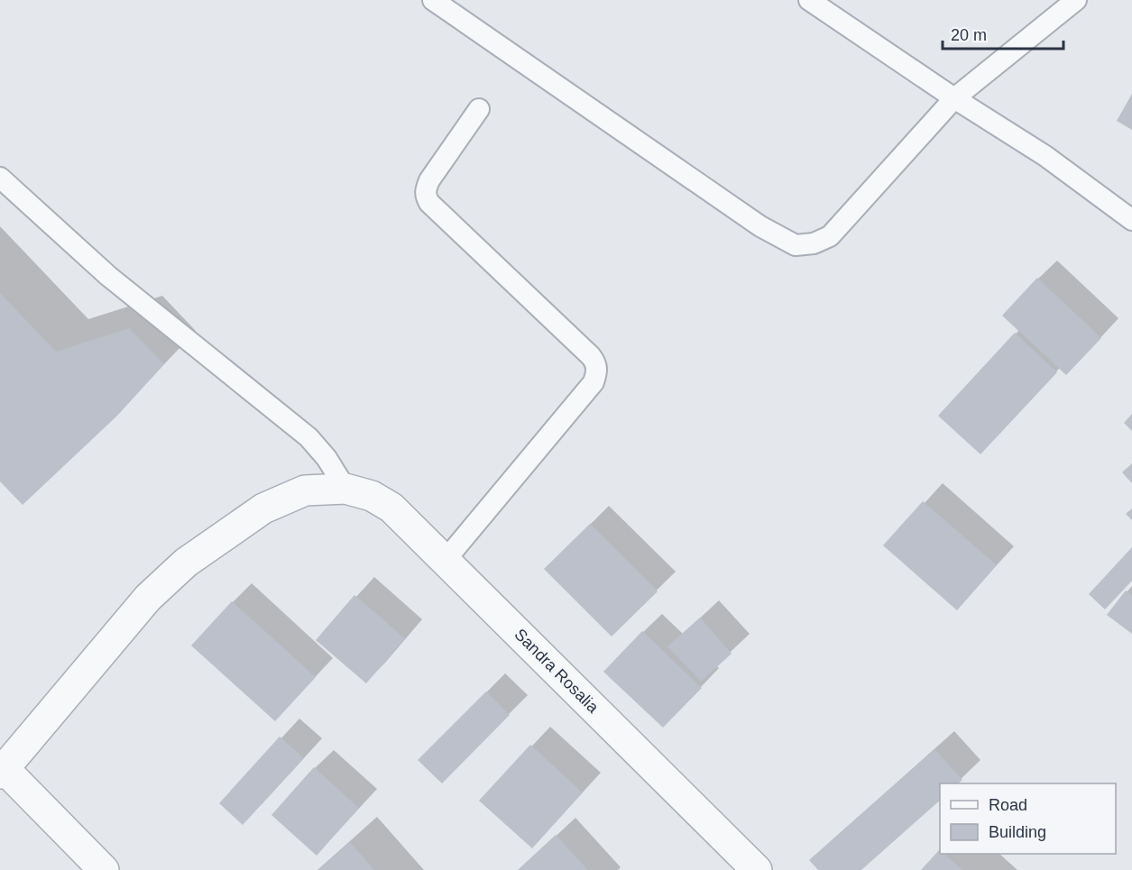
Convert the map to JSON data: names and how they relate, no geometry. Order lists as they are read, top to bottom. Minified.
{"streets":{"street":["Sandra Rosalia"]},"legend":["Road","Building"],"scale_bar":"20 m"}
